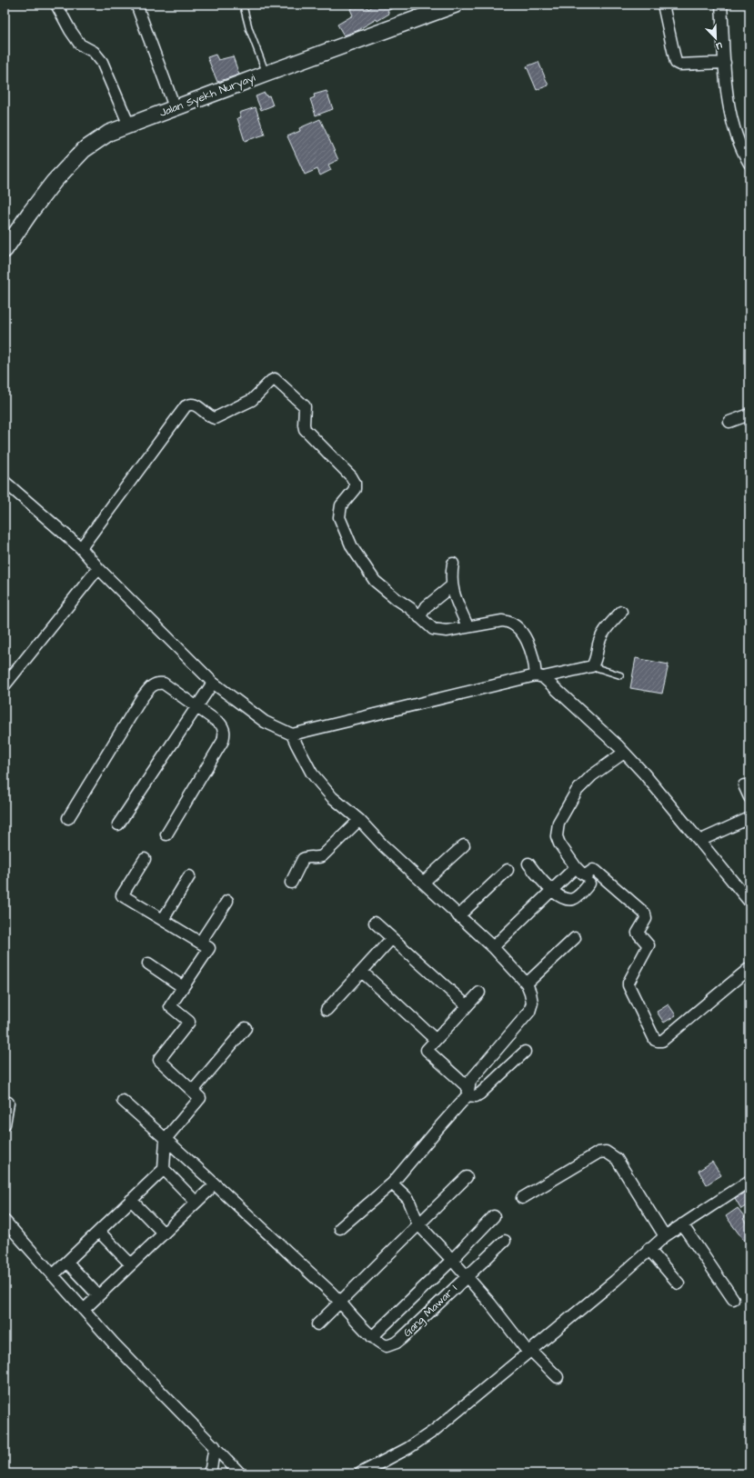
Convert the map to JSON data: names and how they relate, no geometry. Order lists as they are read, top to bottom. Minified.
{"streets":{"main road":["Jalan Syekh Nuryayi"],"street":["Gang Mawar I"]},"north":"bottom right"}
